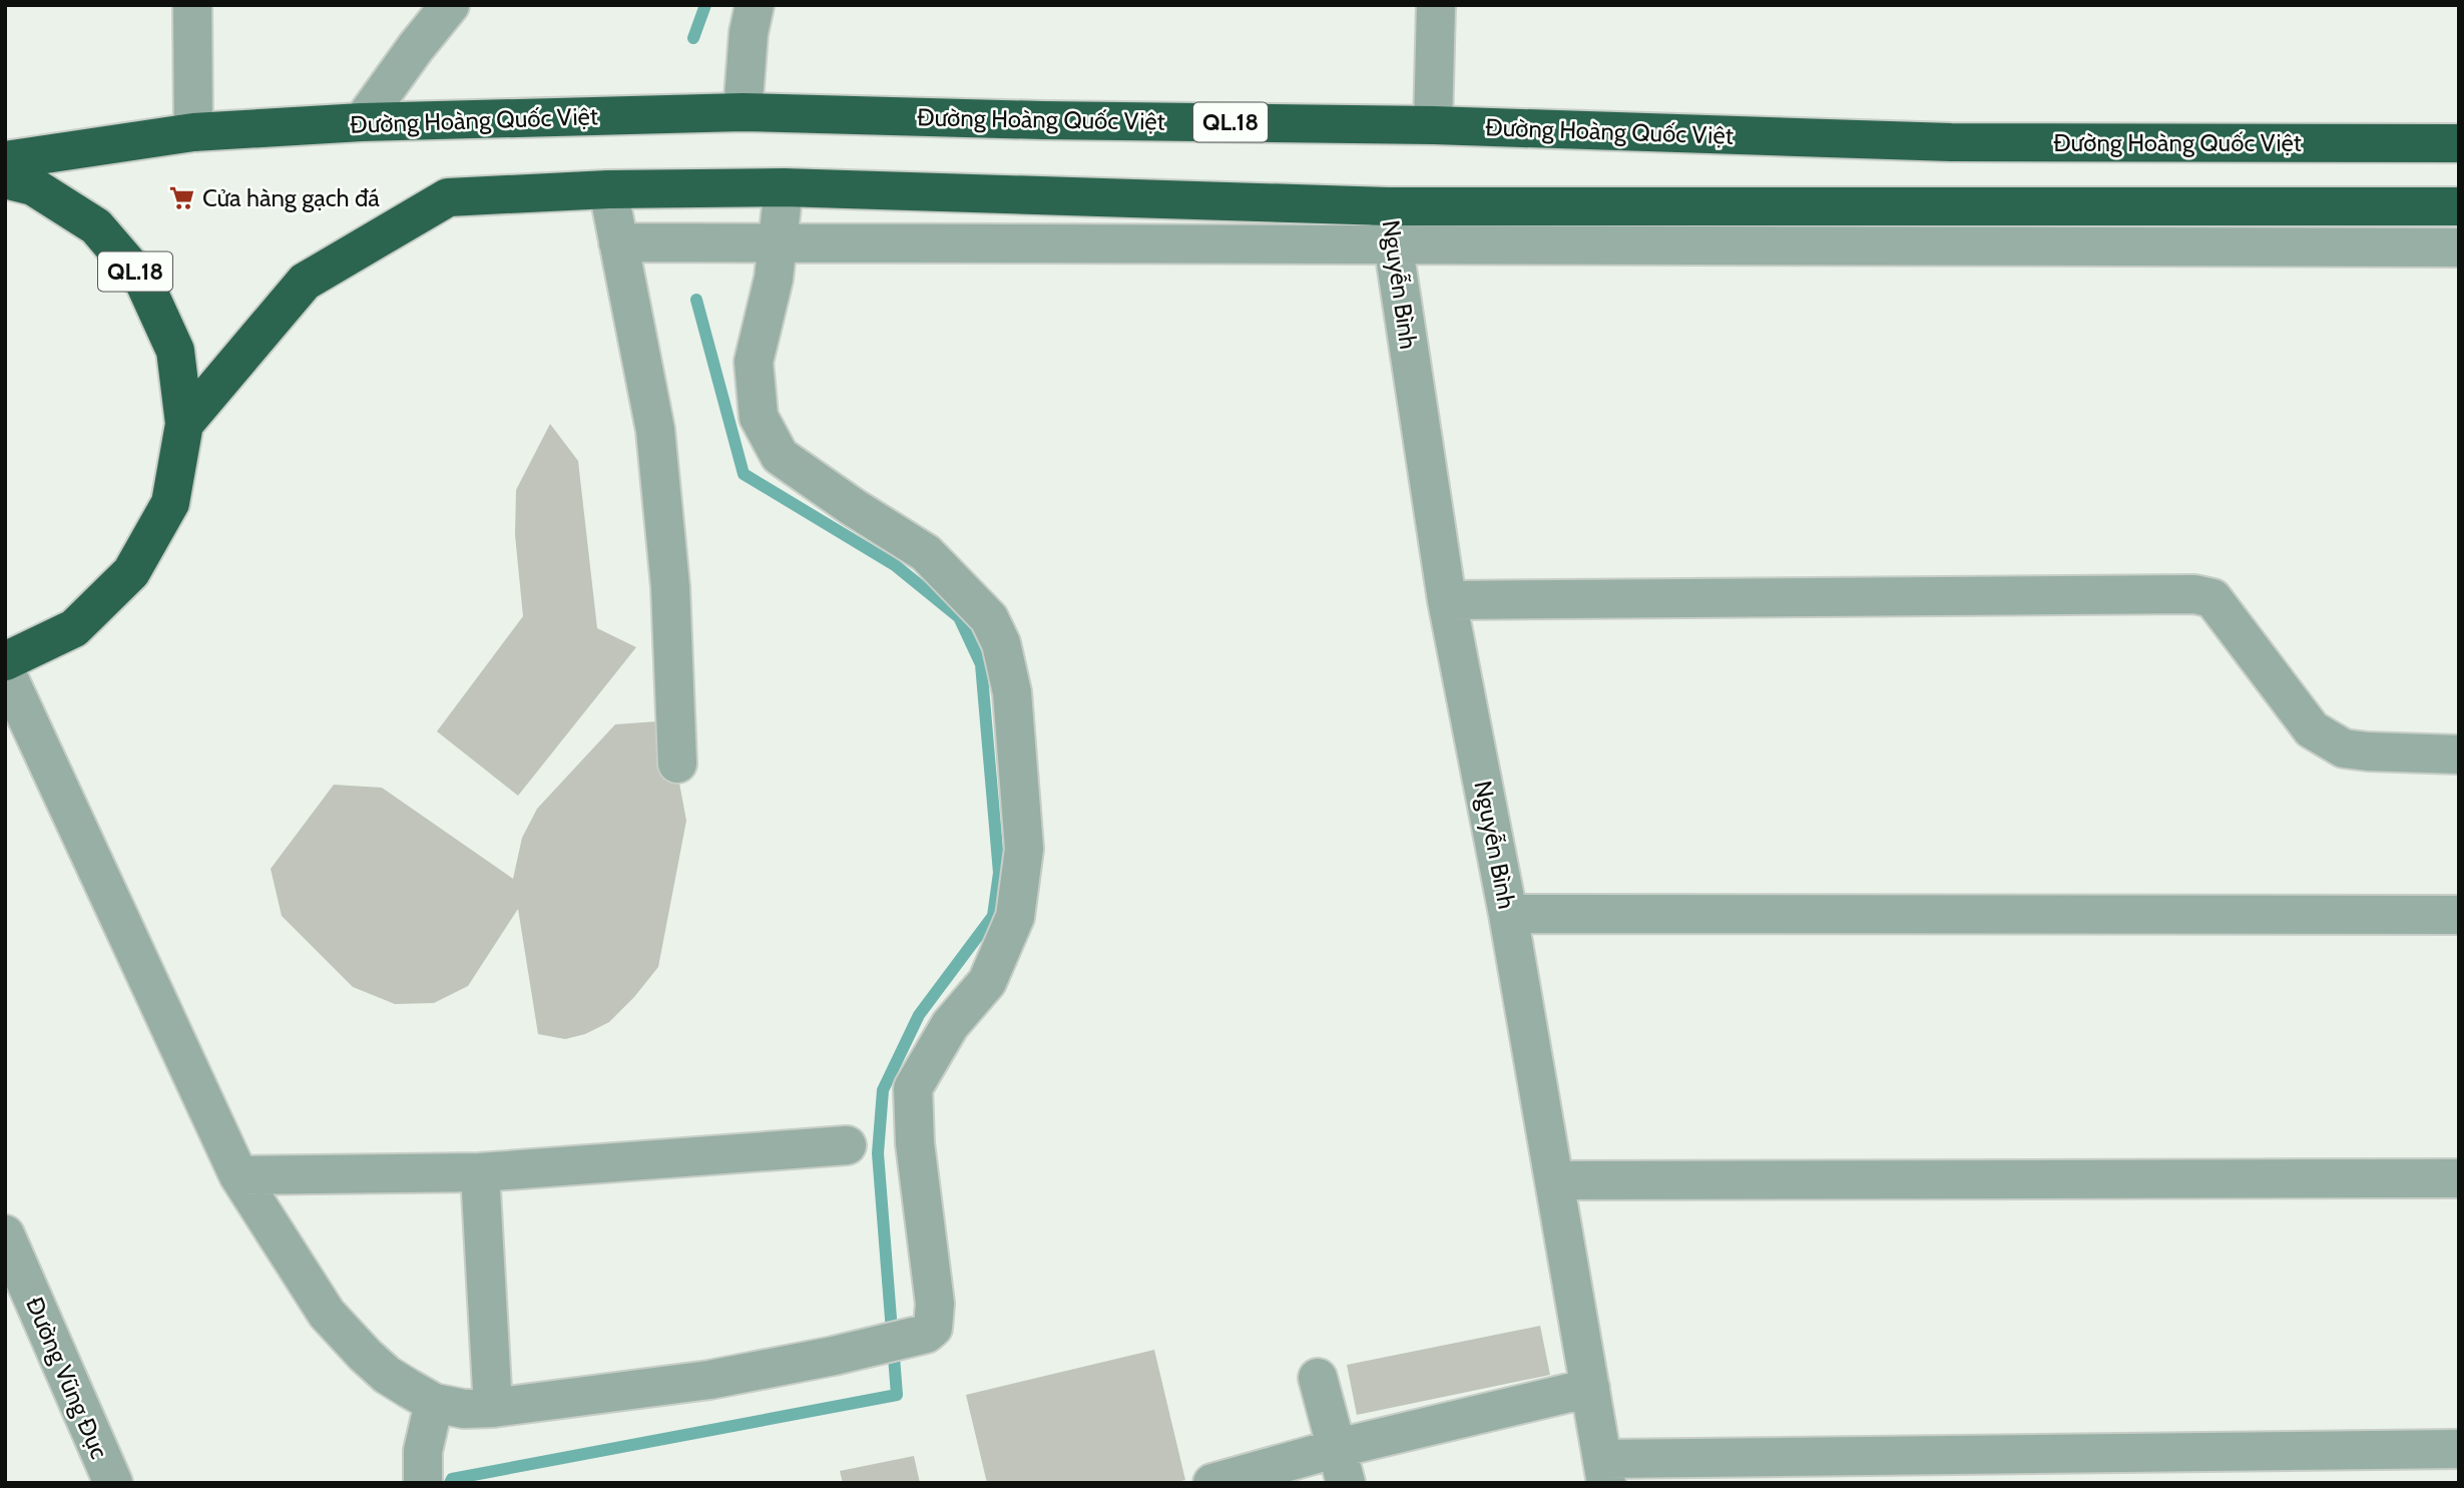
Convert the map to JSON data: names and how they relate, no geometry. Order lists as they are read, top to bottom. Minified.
{"streets":{"highway":["Đường Hoàng Quốc Việt","QL.18"],"street":["Nguyễn Bình","Đường Vũng Đục"]},"places":{"supermarket":["Cửa hàng gạch đá"]}}
